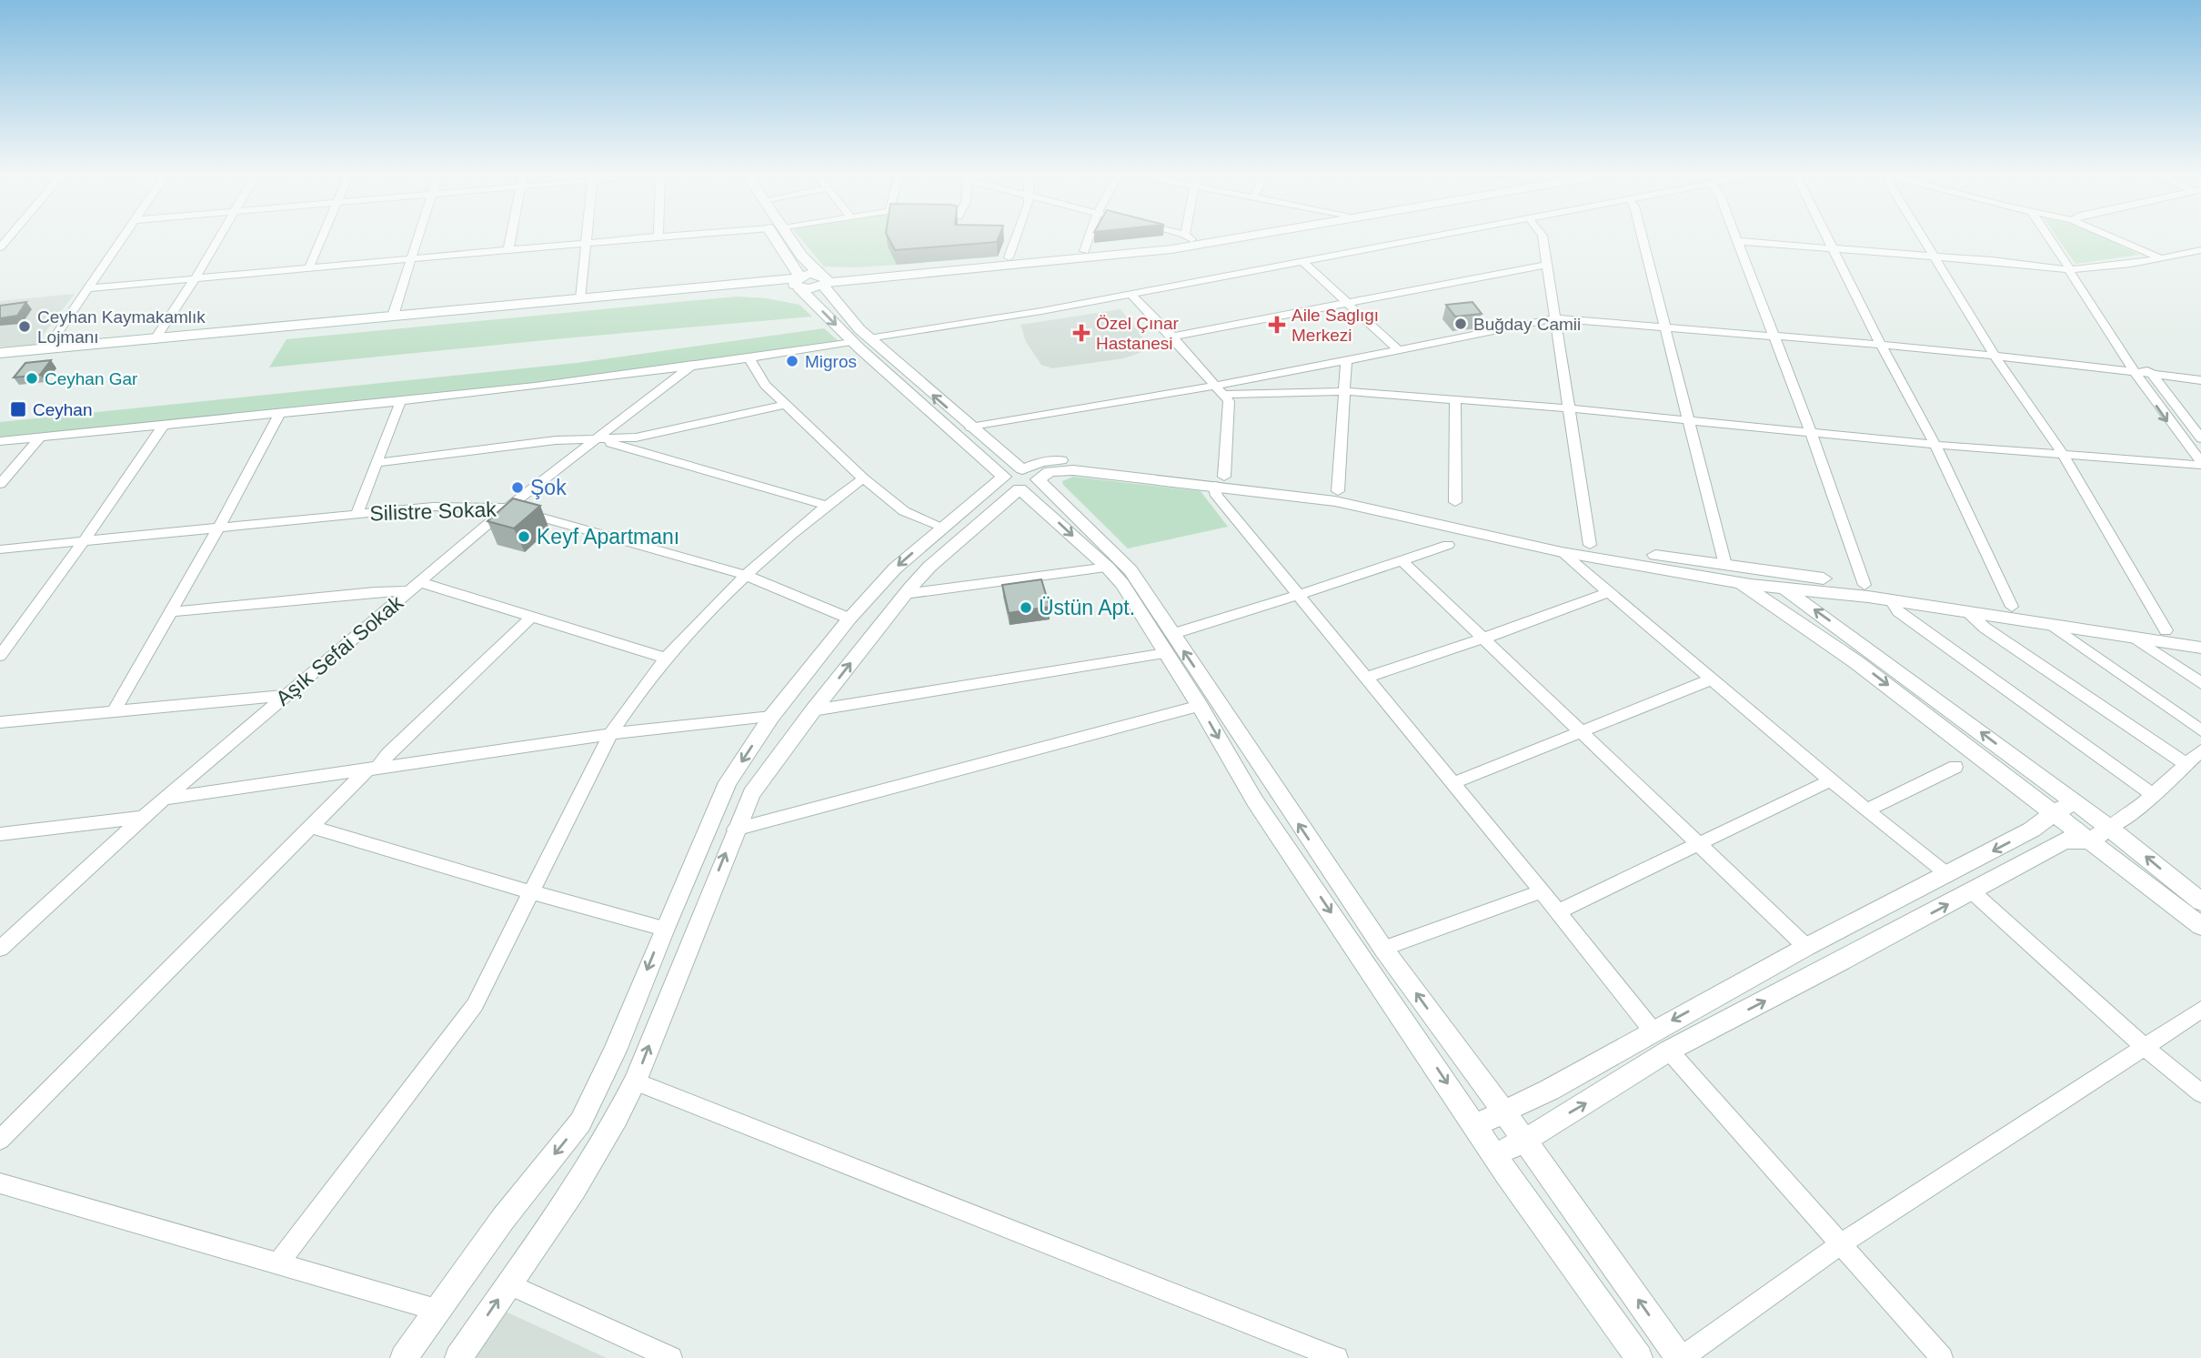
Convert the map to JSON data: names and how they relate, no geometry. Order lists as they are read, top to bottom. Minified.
{"streets":{"street":["Silistre Sokak","Aşık Sefai Sokak"]},"crossings":[["Silistre Sokak","Aşık Sefai Sokak"]],"places":{"other":["Buğday Camii","Ceyhan Kaymakamlık Lojmanı","Migros","Ceyhan Gar","Şok","Keyf Apartmanı","Üstün Apt."],"health":["Aile Saglıgı Merkezi","Özel Çınar Hastanesi"],"transit":["Ceyhan"]}}
